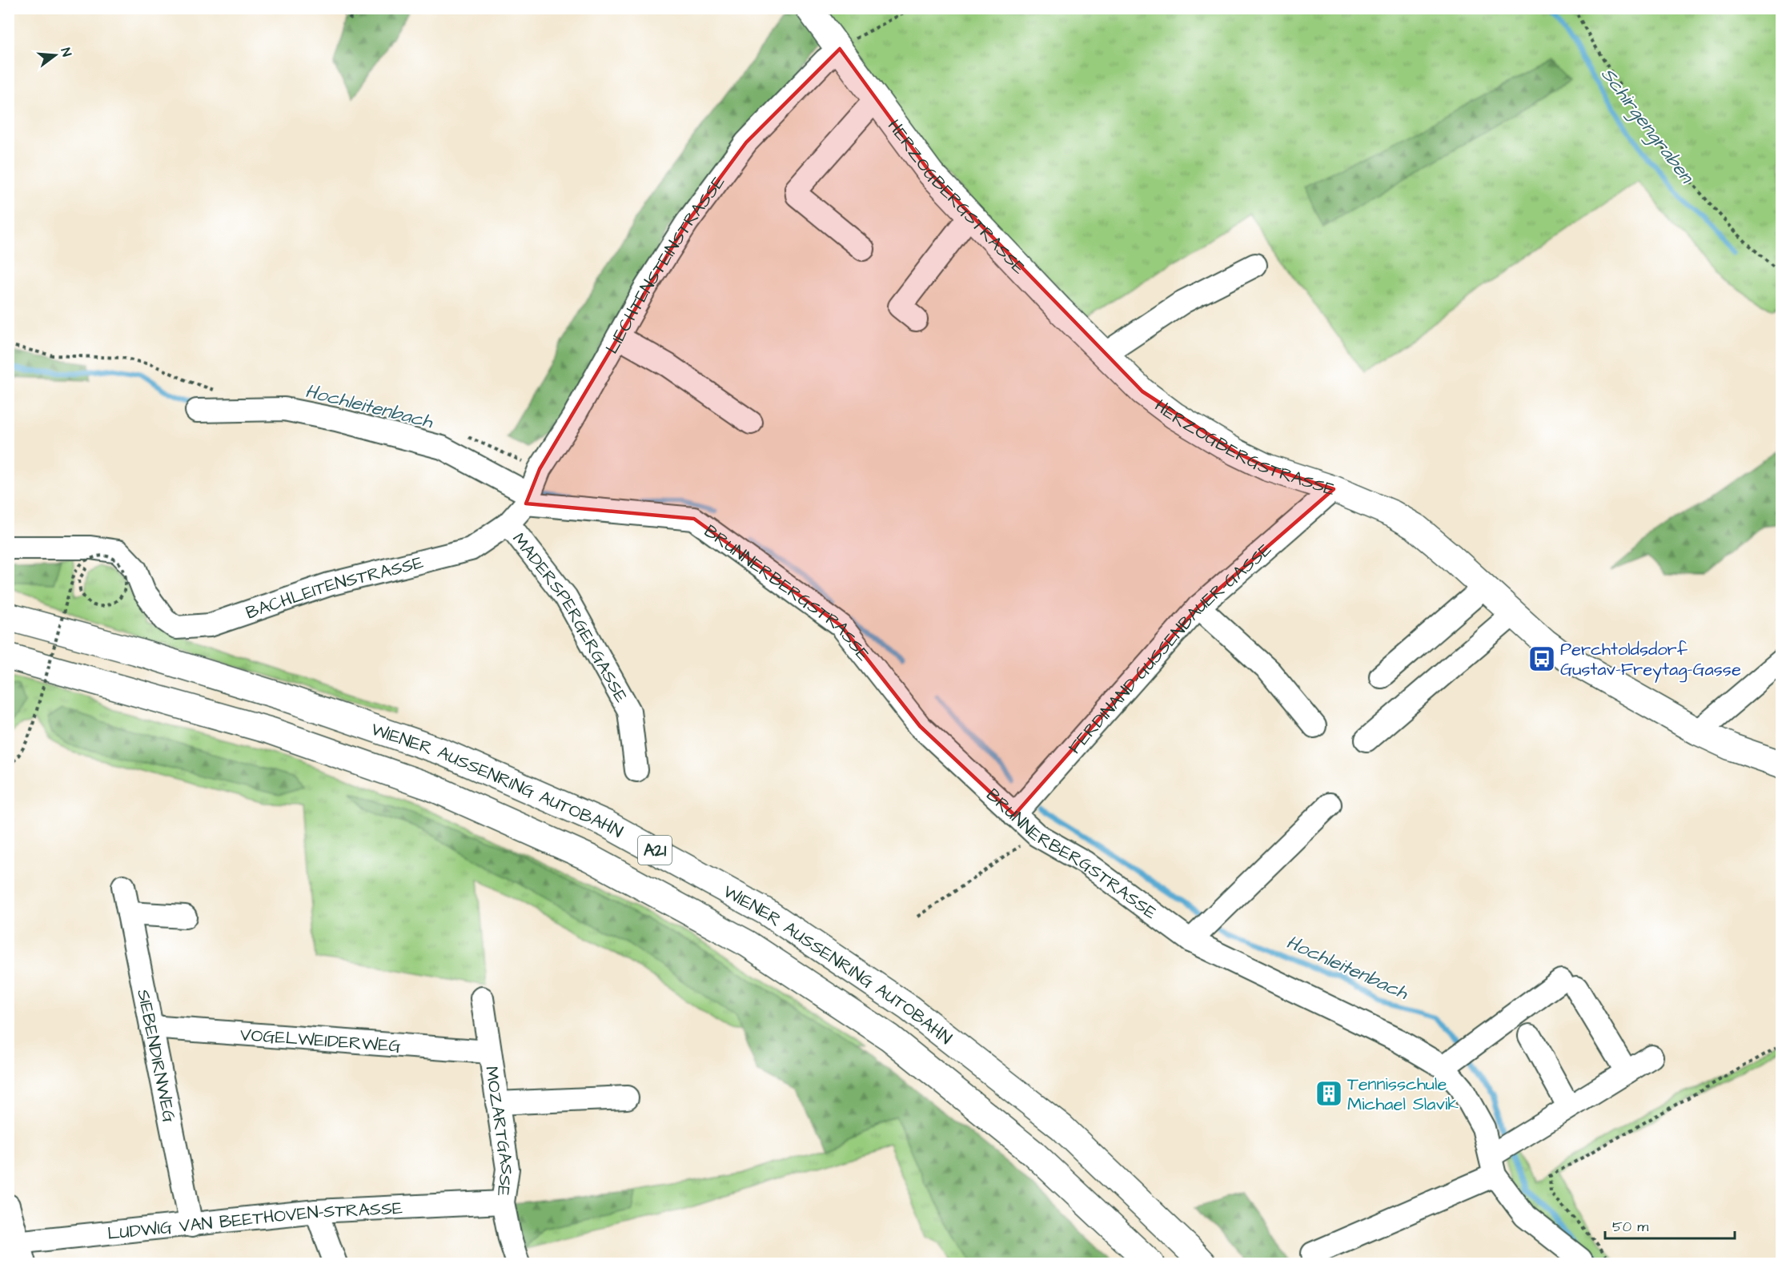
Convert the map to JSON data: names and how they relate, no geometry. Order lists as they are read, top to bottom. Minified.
{"streets":{"main road":["HERZOGBERGSTRASSE","WIENER AUSSENRING AUTOBAHN","A21"],"street":["LIECHTENSTEINSTRASSE","BACHLEITENSTRASSE","BRUNNERBERGSTRASSE","MADERSPERGERGASSE","FERDINAND-GUSSENBAUER-GASSE","VOGELWEIDERWEG","SIEBENDIRNWEG","MOZARTGASSE","LUDWIG VAN BEETHOVEN-STRASSE"]},"crossings":[["HERZOGBERGSTRASSE","LIECHTENSTEINSTRASSE"],["HERZOGBERGSTRASSE","FERDINAND-GUSSENBAUER-GASSE"],["LIECHTENSTEINSTRASSE","BACHLEITENSTRASSE"],["LIECHTENSTEINSTRASSE","BRUNNERBERGSTRASSE"],["BACHLEITENSTRASSE","BRUNNERBERGSTRASSE"],["BACHLEITENSTRASSE","MADERSPERGERGASSE"],["BRUNNERBERGSTRASSE","FERDINAND-GUSSENBAUER-GASSE"],["VOGELWEIDERWEG","SIEBENDIRNWEG"],["VOGELWEIDERWEG","MOZARTGASSE"],["SIEBENDIRNWEG","LUDWIG VAN BEETHOVEN-STRASSE"],["MOZARTGASSE","LUDWIG VAN BEETHOVEN-STRASSE"]],"water":["Schirgengraben","Hochleitenbach"],"places":{"bus stop":["Perchtoldsdorf Gustav-Freytag-Gasse"],"building":["Tennisschule Michael Slavik"]},"scale_bar":"50 m","north":"right"}
